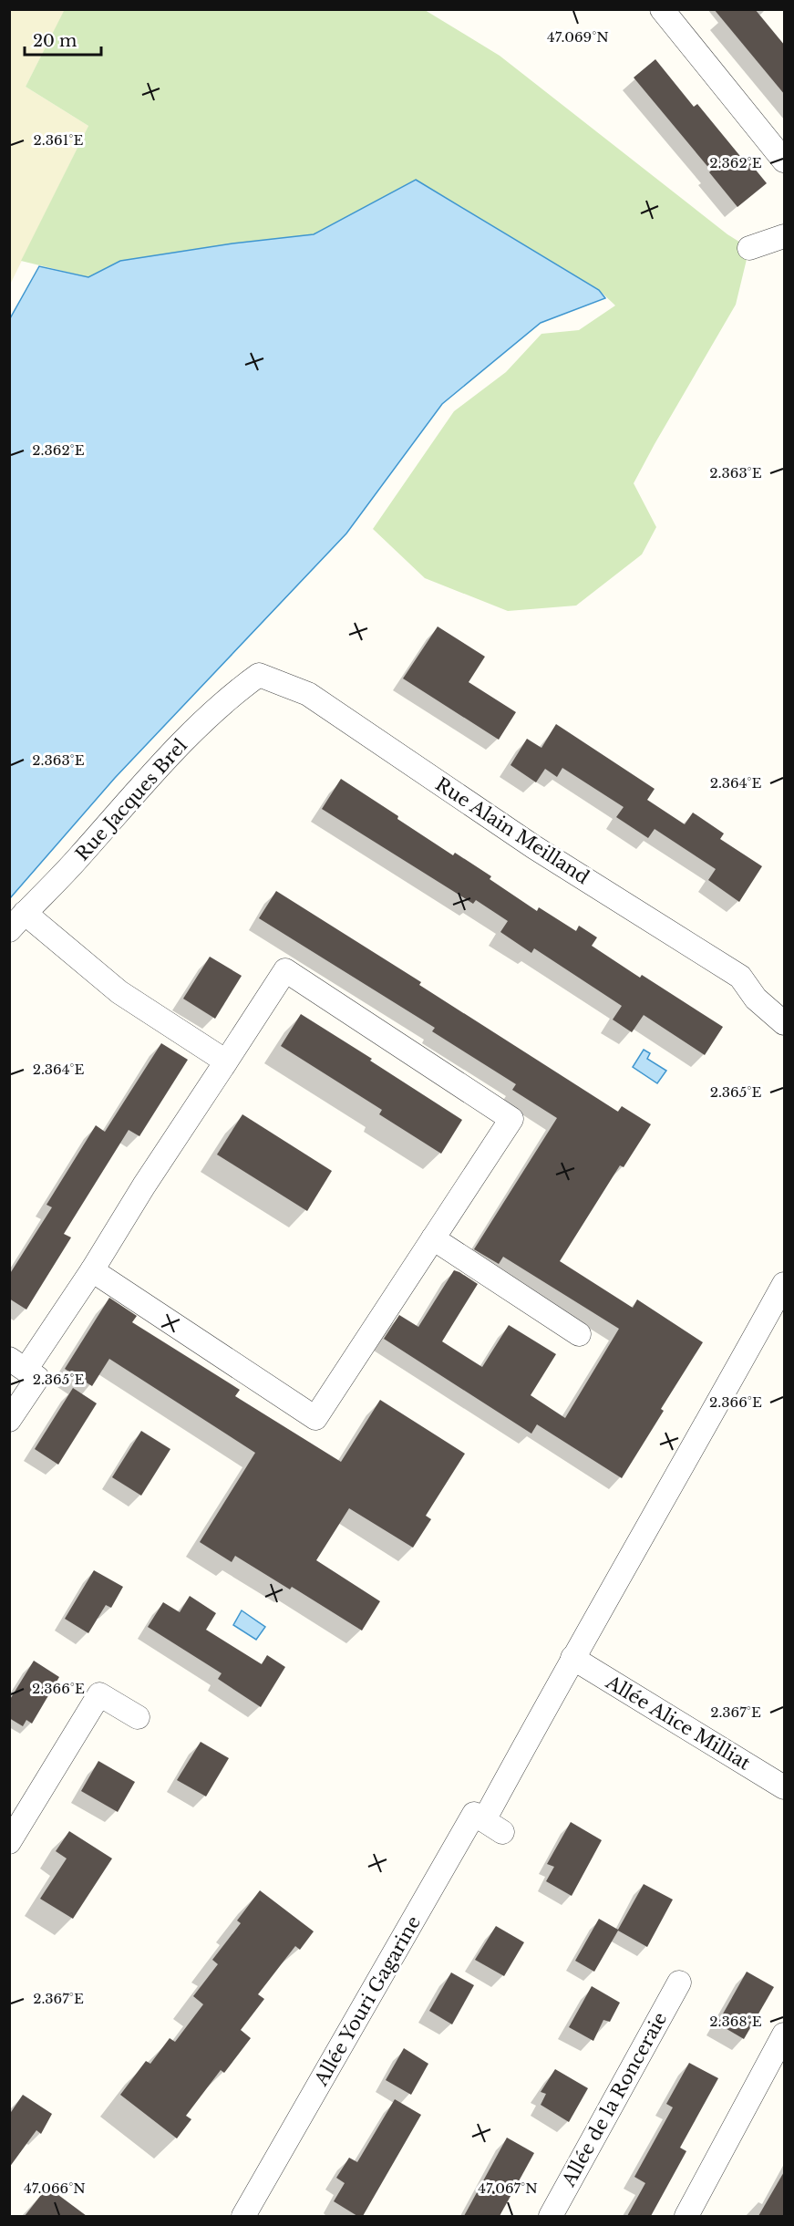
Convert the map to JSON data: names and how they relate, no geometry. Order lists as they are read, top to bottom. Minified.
{"streets":{"street":["Rue Jacques Brel","Rue Alain Meilland","Allée Alice Milliat","Allée Youri Gagarine","Allée de la Ronceraie"]},"crossings":[["Rue Jacques Brel","Rue Alain Meilland"],["Allée Alice Milliat","Allée Youri Gagarine"]],"scale_bar":"20 m","coordinates":["47.069°N","2.361°E","2.362°E","2.363°E","2.364°E","2.365°E","2.366°E","2.367°E","2.368°E","47.066°N","47.067°N"]}
